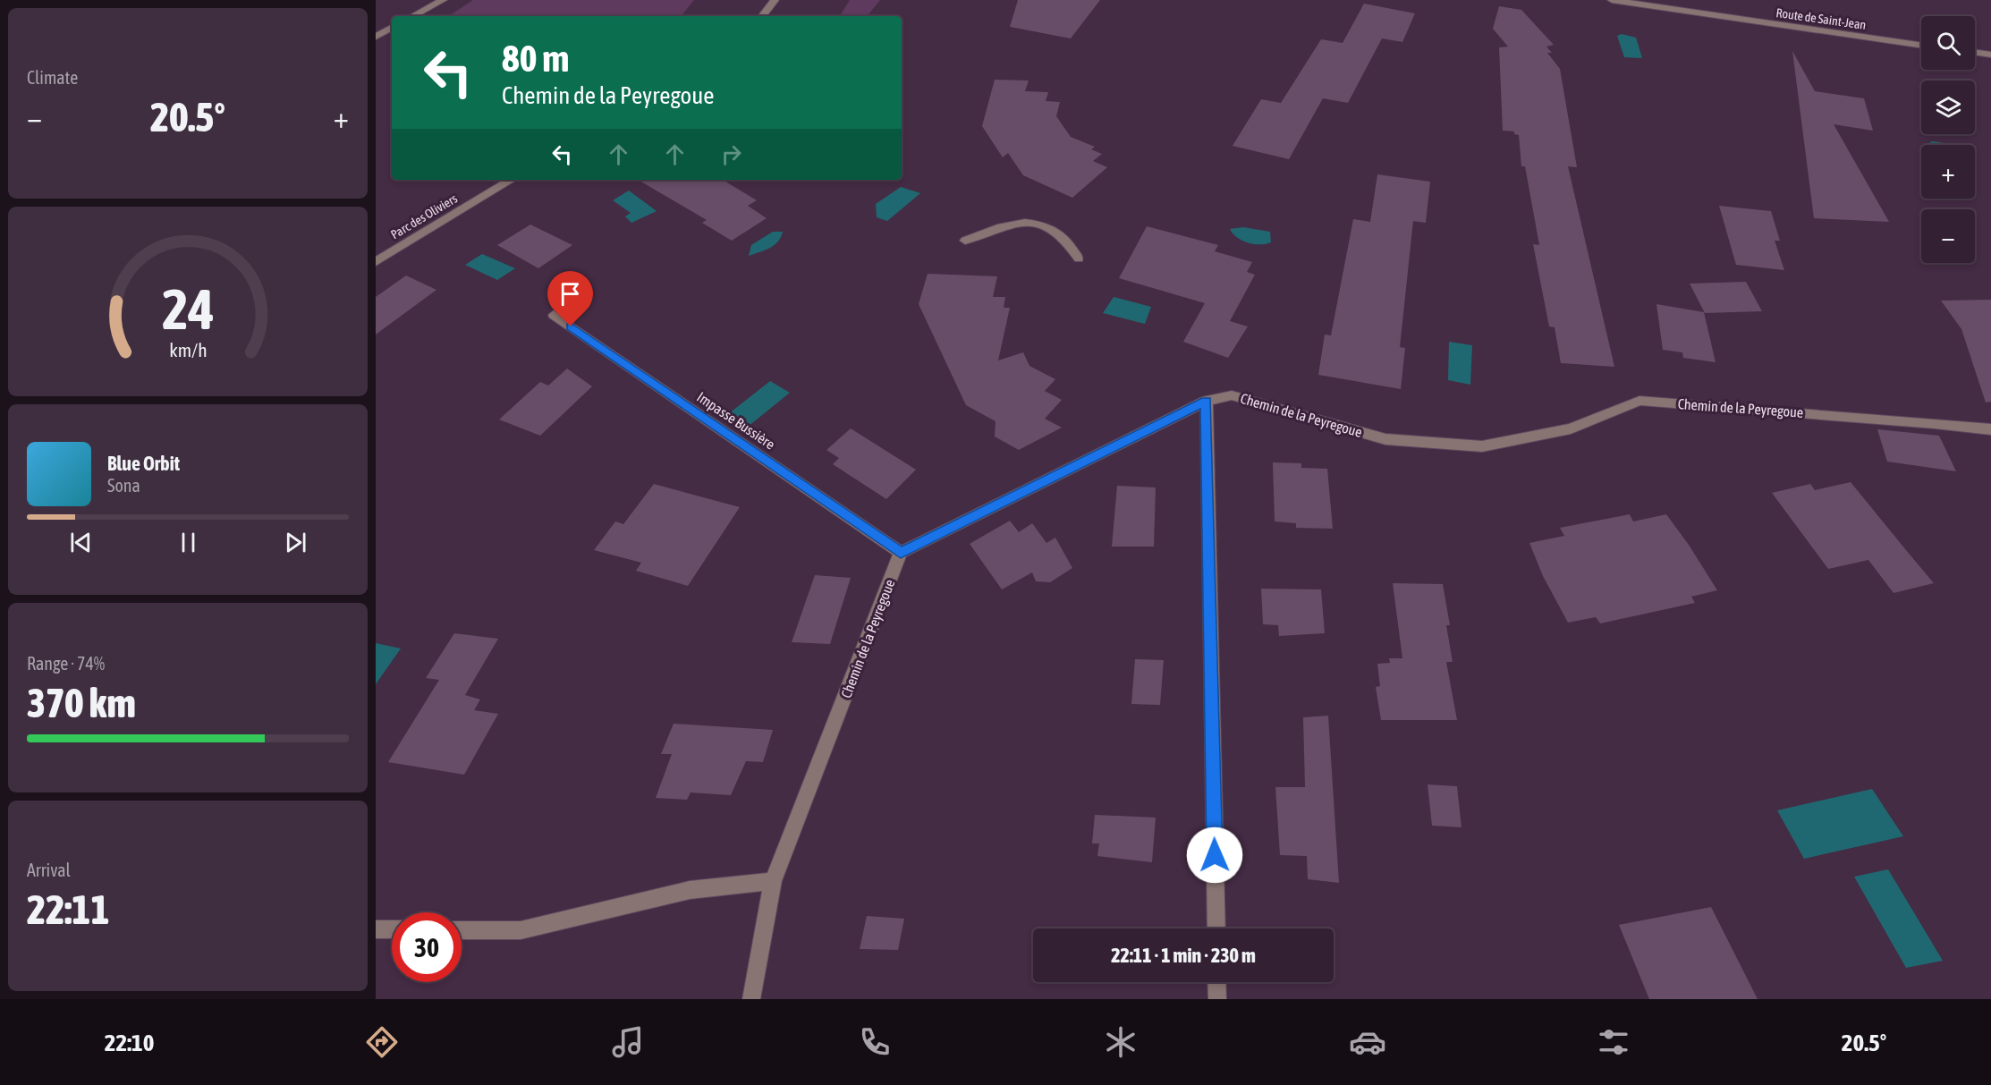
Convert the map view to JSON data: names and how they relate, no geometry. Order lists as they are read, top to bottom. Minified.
{"streets":{"street":["Route de Saint-Jean","Parc des Oliviers","Chemin de la Peyregoue","Impasse Bussière"]},"crossings":[["Chemin de la Peyregoue","Impasse Bussière"]],"page":{"tile":["Climate",["Range · 74%","370 km"],["Arrival","22:11"]],"map_buttons":["+","−"],"turn":["80 m","Chemin de la Peyregoue"],"heat":["−","20.5°","+"],"song":["Blue Orbit","Sona"],"limit":"30","trip":"22:11 · 1 min · 230 m","tabs":["22:10","20.5°"],"gauge":["24","km/h"]}}
